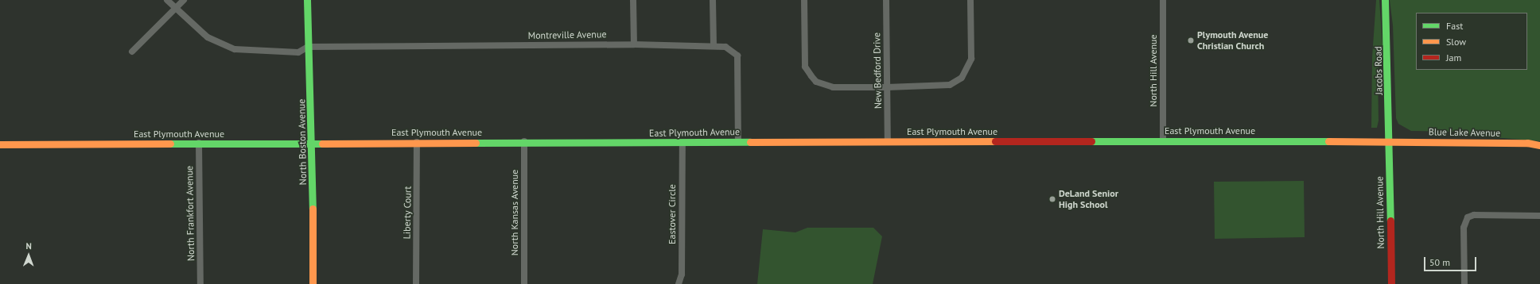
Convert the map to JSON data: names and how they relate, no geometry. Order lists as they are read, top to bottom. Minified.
{"streets":{"main road":["North Hill Avenue","Jacobs Road","East Plymouth Avenue","Blue Lake Avenue","North Boston Avenue"],"street":["Montreville Avenue","New Bedford Drive","Liberty Court","North Kansas Avenue","North Frankfort Avenue","Eastover Circle"]},"crossings":[["Montreville Avenue","East Plymouth Avenue"],["Montreville Avenue","North Boston Avenue"],["New Bedford Drive","East Plymouth Avenue"],["North Hill Avenue","Jacobs Road"],["North Hill Avenue","East Plymouth Avenue"],["North Hill Avenue","Blue Lake Avenue"],["Jacobs Road","East Plymouth Avenue"],["Jacobs Road","Blue Lake Avenue"],["East Plymouth Avenue","Blue Lake Avenue"],["East Plymouth Avenue","North Boston Avenue"],["East Plymouth Avenue","Liberty Court"],["East Plymouth Avenue","North Kansas Avenue"],["East Plymouth Avenue","North Frankfort Avenue"],["East Plymouth Avenue","Eastover Circle"]],"places":["Plymouth Avenue Christian Church","DeLand Senior High School"],"legend":["Fast","Slow","Jam"],"scale_bar":"50 m","north":"top"}
